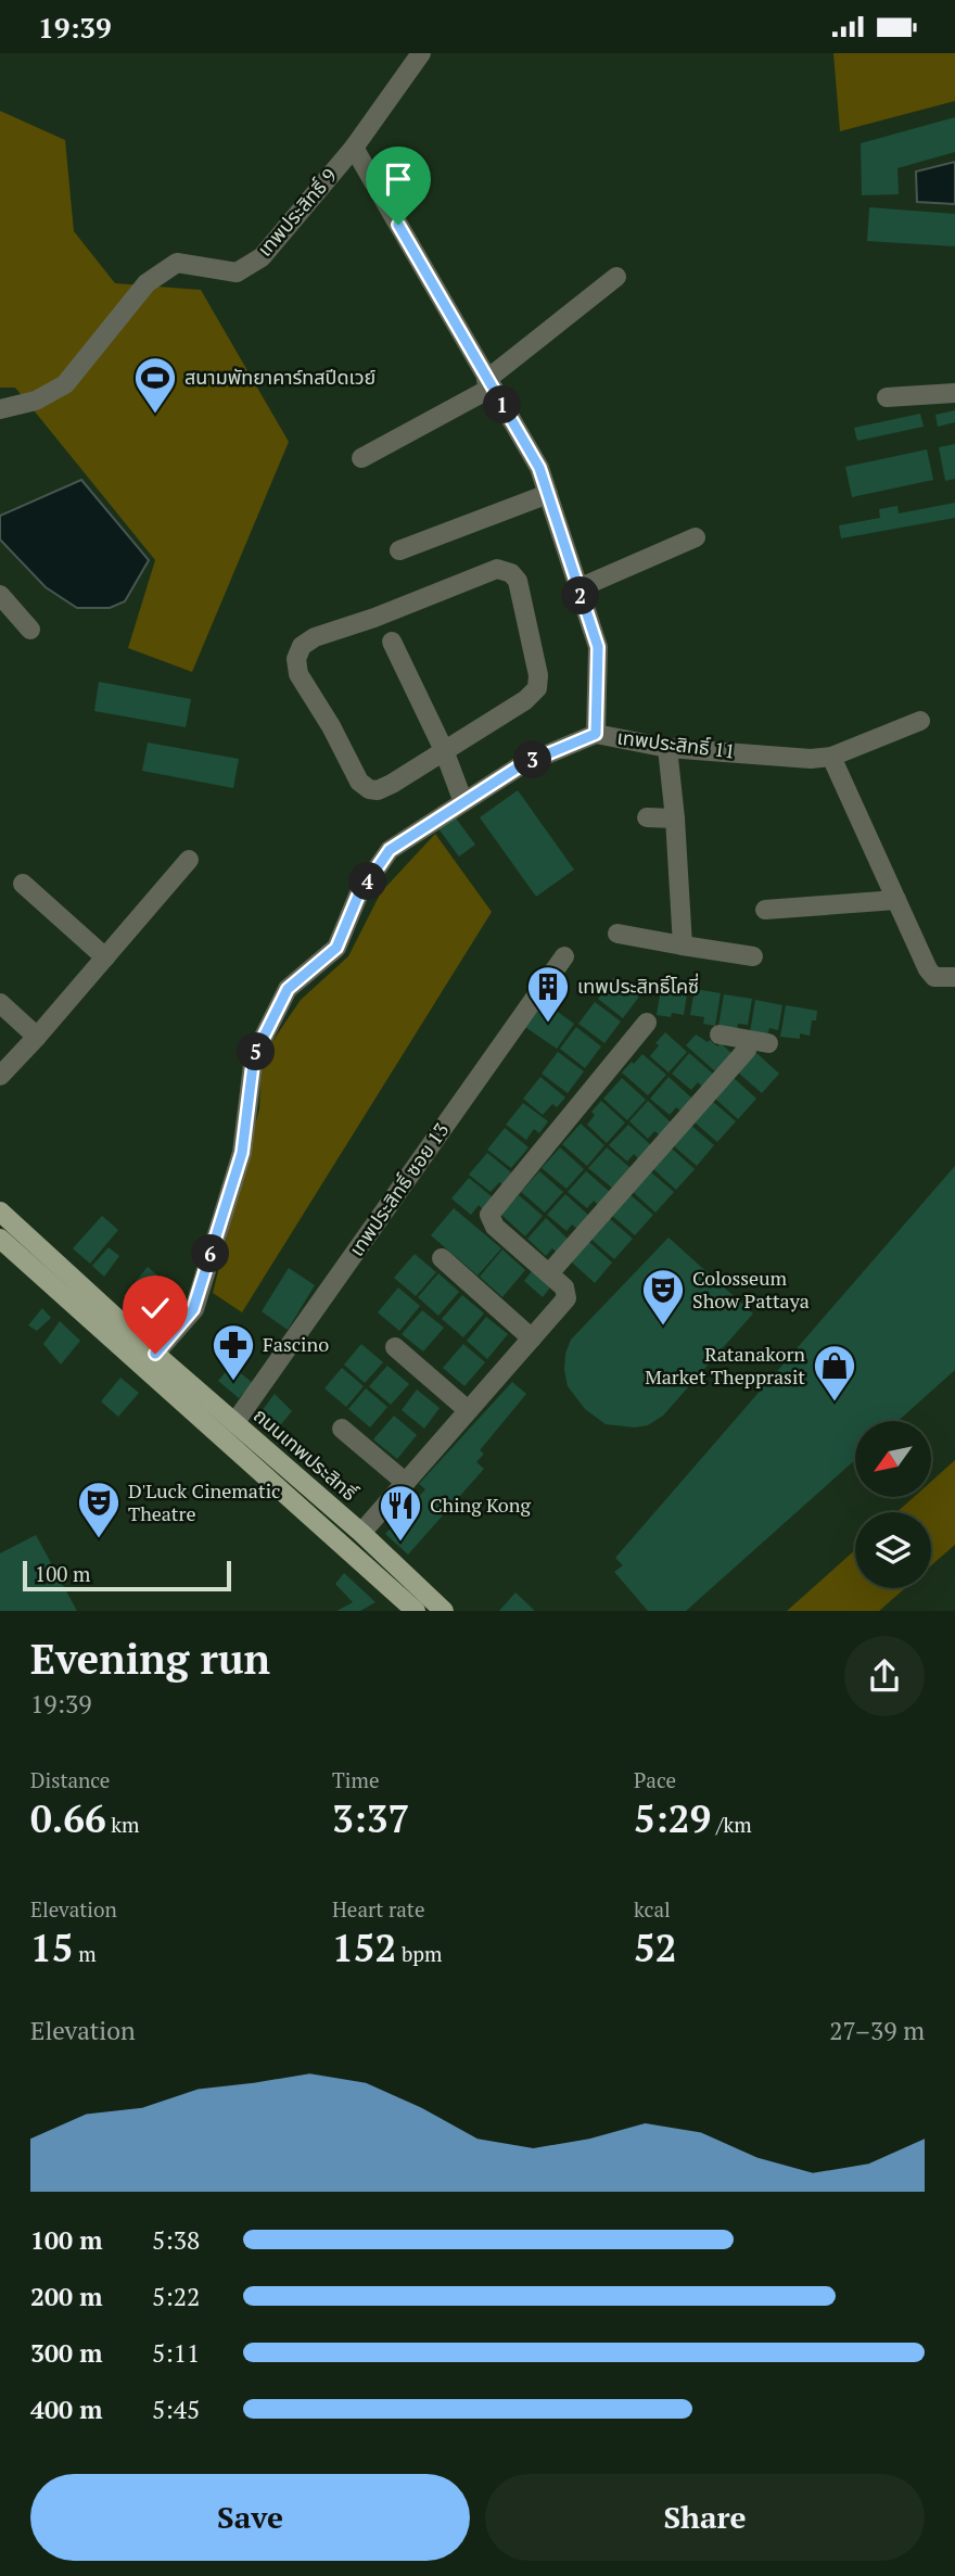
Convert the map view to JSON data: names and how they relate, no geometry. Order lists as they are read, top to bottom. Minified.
{"streets":{"main road":["ถนนเทพประสิทธิ์"],"street":["เทพประสิทธิ์ 9","เทพประสิทธิ์ 11","เทพประสิทธิ์ ซอย 13"]},"crossings":[["เทพประสิทธิ์ 11","ถนนเทพประสิทธิ์"],["เทพประสิทธิ์ ซอย 13","ถนนเทพประสิทธิ์"]],"places":{"sports":["สนามพัทยาคาร์ทสปีดเวย์"],"building":["เทพประสิทธิ์โคซี่"],"theatre":["Colosseum Show Pattaya","D'Luck Cinematic Theatre"],"pharmacy":["Fascino"],"shop":["Ratanakorn Market Thepprasit"],"restaurant":["Ching Kong"]},"scale_bar":"100 m","north":"bottom left","page":{"status":"19:39","pins":["1","2","3","4","5","6"],"scale":"100 m","heading":["Evening run","19:39"],"stats":[["Distance","0.66 km"],["Time","3:37"],["Pace","5:29 /km"],["Elevation","15 m"],["Heart rate","152 bpm"],["kcal","52"]],"chart":["Elevation","27–39 m"],"list":[{"name":"100 m","note":"5:38"},{"name":"200 m","note":"5:22"},{"name":"300 m","note":"5:11"},{"name":"400 m","note":"5:45"}],"buttons":["Save","Share"]}}
